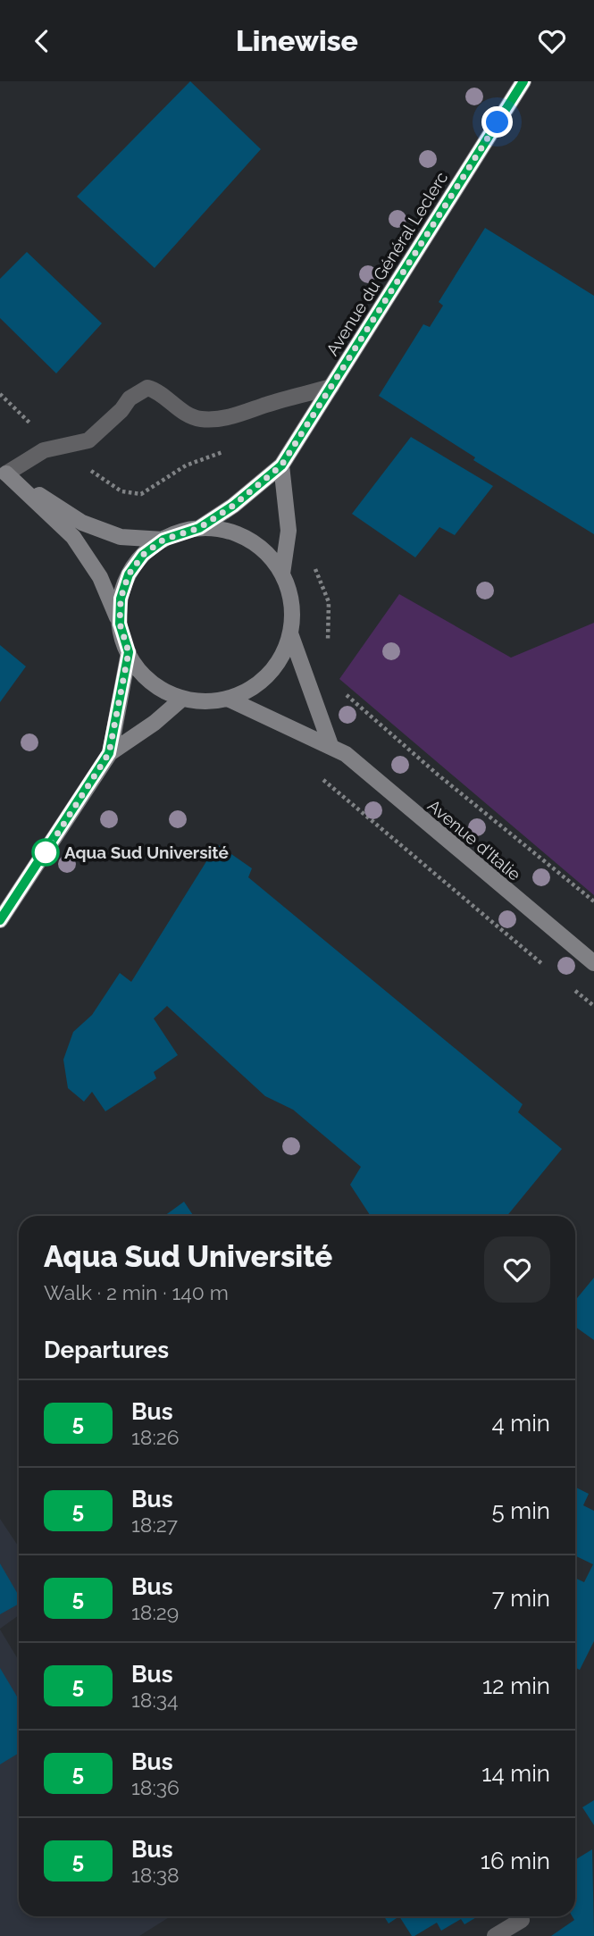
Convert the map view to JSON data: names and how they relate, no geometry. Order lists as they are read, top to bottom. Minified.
{"streets":{"street":["Avenue du Général Leclerc","Avenue d'Italie"]},"crossings":[["Avenue du Général Leclerc","Avenue d'Italie"]],"places":["Aqua Sud Université"],"lines":["bus line 5"],"page":{"header":"Linewise","heading":[["Aqua Sud Université","Walk · 2 min · 140 m"],"Departures"],"list":[{"mark":"5","name":"Bus","note":"18:26","value":"4 min"},{"mark":"5","name":"Bus","note":"18:27","value":"5 min"},{"mark":"5","name":"Bus","note":"18:29","value":"7 min"},{"mark":"5","name":"Bus","note":"18:34","value":"12 min"},{"mark":"5","name":"Bus","note":"18:36","value":"14 min"},{"mark":"5","name":"Bus","note":"18:38","value":"16 min"}]}}
